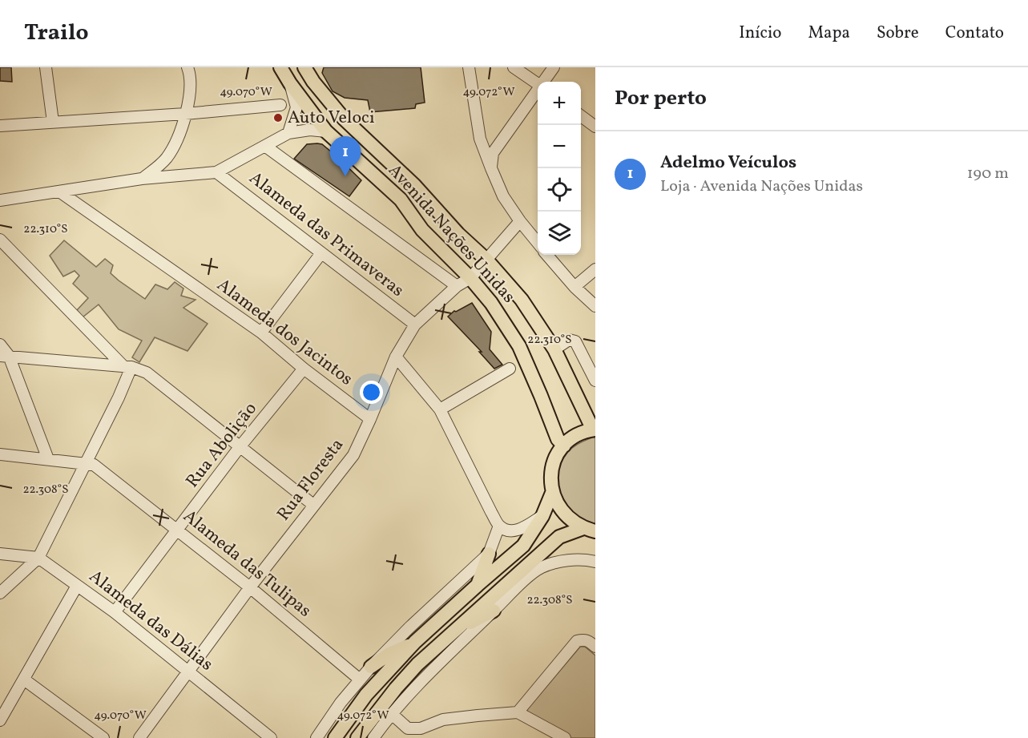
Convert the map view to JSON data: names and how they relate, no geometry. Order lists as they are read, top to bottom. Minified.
{"streets":{"main road":["Avenida Nações Unidas"],"street":["Alameda das Primaveras","Alameda dos Jacintos","Rua Abolição","Rua Floresta","Alameda das Tulipas","Alameda das Dálias"]},"crossings":[["Avenida Nações Unidas","Rua Floresta"],["Alameda das Primaveras","Alameda dos Jacintos"],["Alameda das Primaveras","Rua Floresta"],["Alameda dos Jacintos","Rua Abolição"],["Alameda dos Jacintos","Rua Floresta"],["Rua Abolição","Alameda das Tulipas"],["Rua Abolição","Alameda das Dálias"],["Rua Floresta","Alameda das Tulipas"],["Rua Floresta","Alameda das Dálias"]],"places":["Auto Veloci"],"page":{"header":"Trailo","nav":["Início","Mapa","Sobre","Contato"],"heading":"Por perto","map_buttons":["+","−"],"list":[{"mark":"1","name":"Adelmo Veículos","note":"Loja · Avenida Nações Unidas","value":"190 m"}],"pins":"1"},"coordinates":["49.070°W","49.072°W","22.310°S","22.308°S"]}
